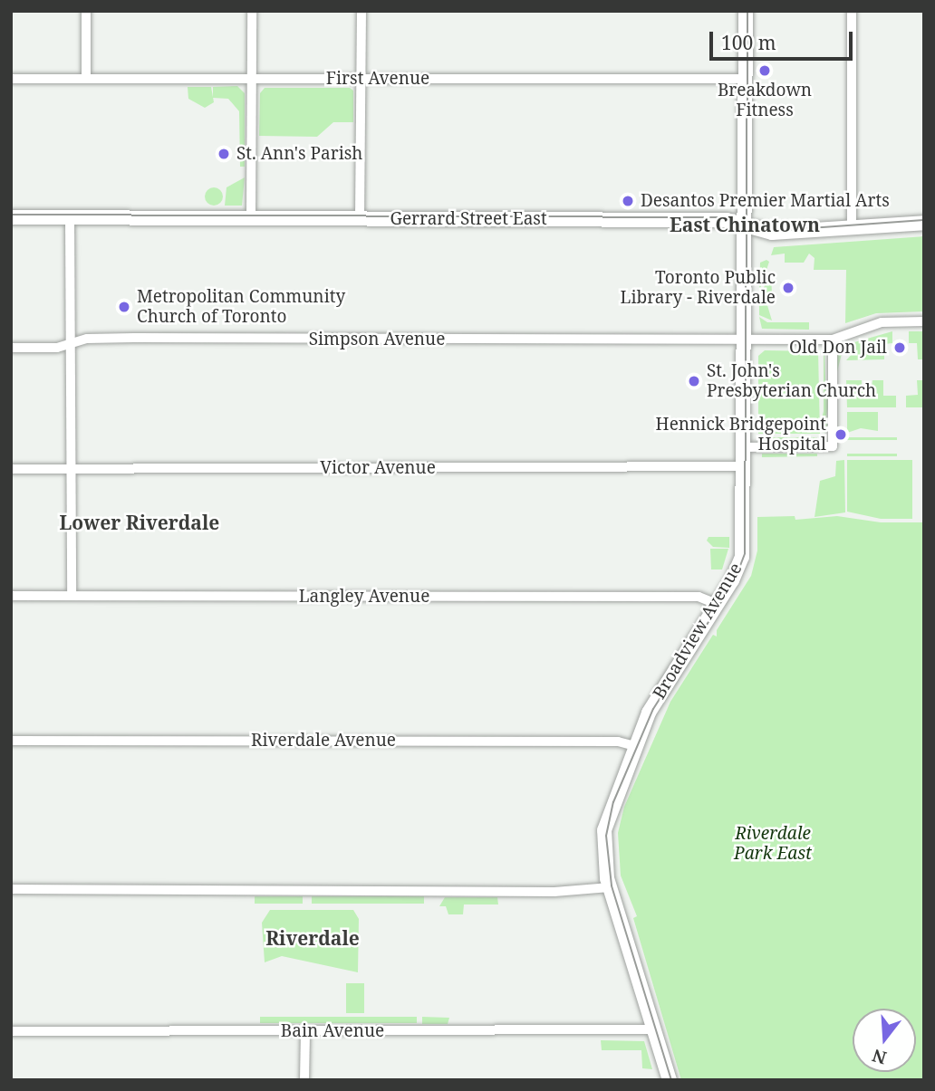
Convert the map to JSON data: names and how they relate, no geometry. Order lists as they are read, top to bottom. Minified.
{"streets":{"main road":["Gerrard Street East","Broadview Avenue"],"street":["First Avenue","Simpson Avenue","Victor Avenue","Langley Avenue","Riverdale Avenue","Bain Avenue"]},"crossings":[["First Avenue","Broadview Avenue"],["Gerrard Street East","Broadview Avenue"],["Simpson Avenue","Broadview Avenue"],["Victor Avenue","Broadview Avenue"],["Langley Avenue","Broadview Avenue"],["Broadview Avenue","Riverdale Avenue"],["Broadview Avenue","Bain Avenue"]],"districts":["East Chinatown","Lower Riverdale","Riverdale"],"parks":["Riverdale Park East"],"places":["Breakdown Fitness","St. Ann's Parish","Desantos Premier Martial Arts","Toronto Public Library - Riverdale","Metropolitan Community Church of Toronto","Old Don Jail","St. John's Presbyterian Church","Hennick Bridgepoint Hospital"],"scale_bar":"100 m","north":"bottom"}
